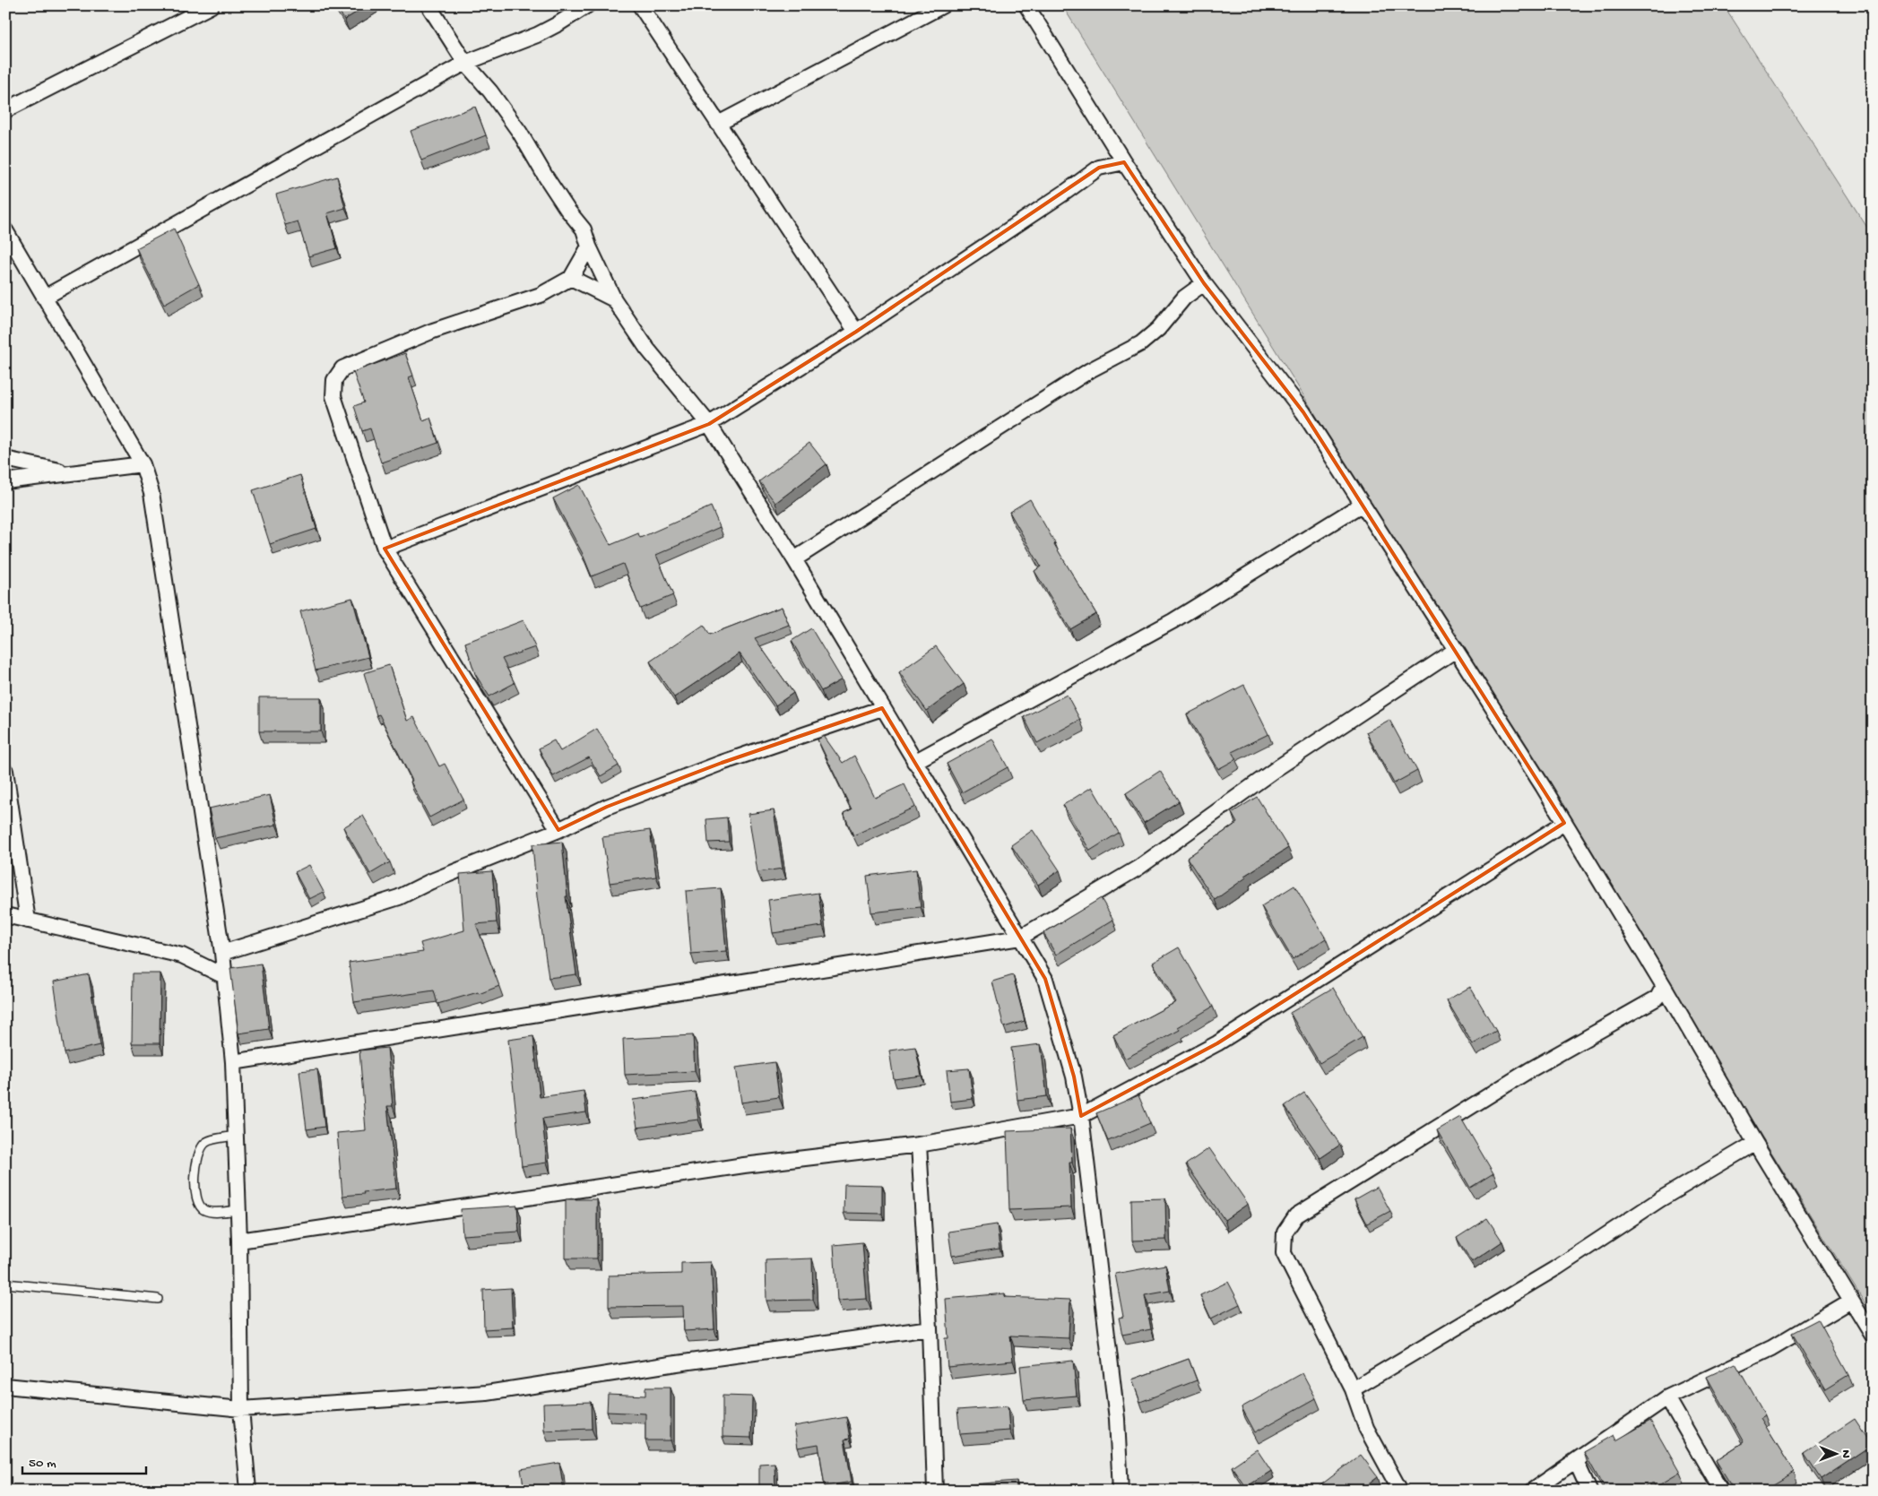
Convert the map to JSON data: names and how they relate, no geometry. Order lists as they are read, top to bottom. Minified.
{"scale_bar":"50 m","north":"right"}
